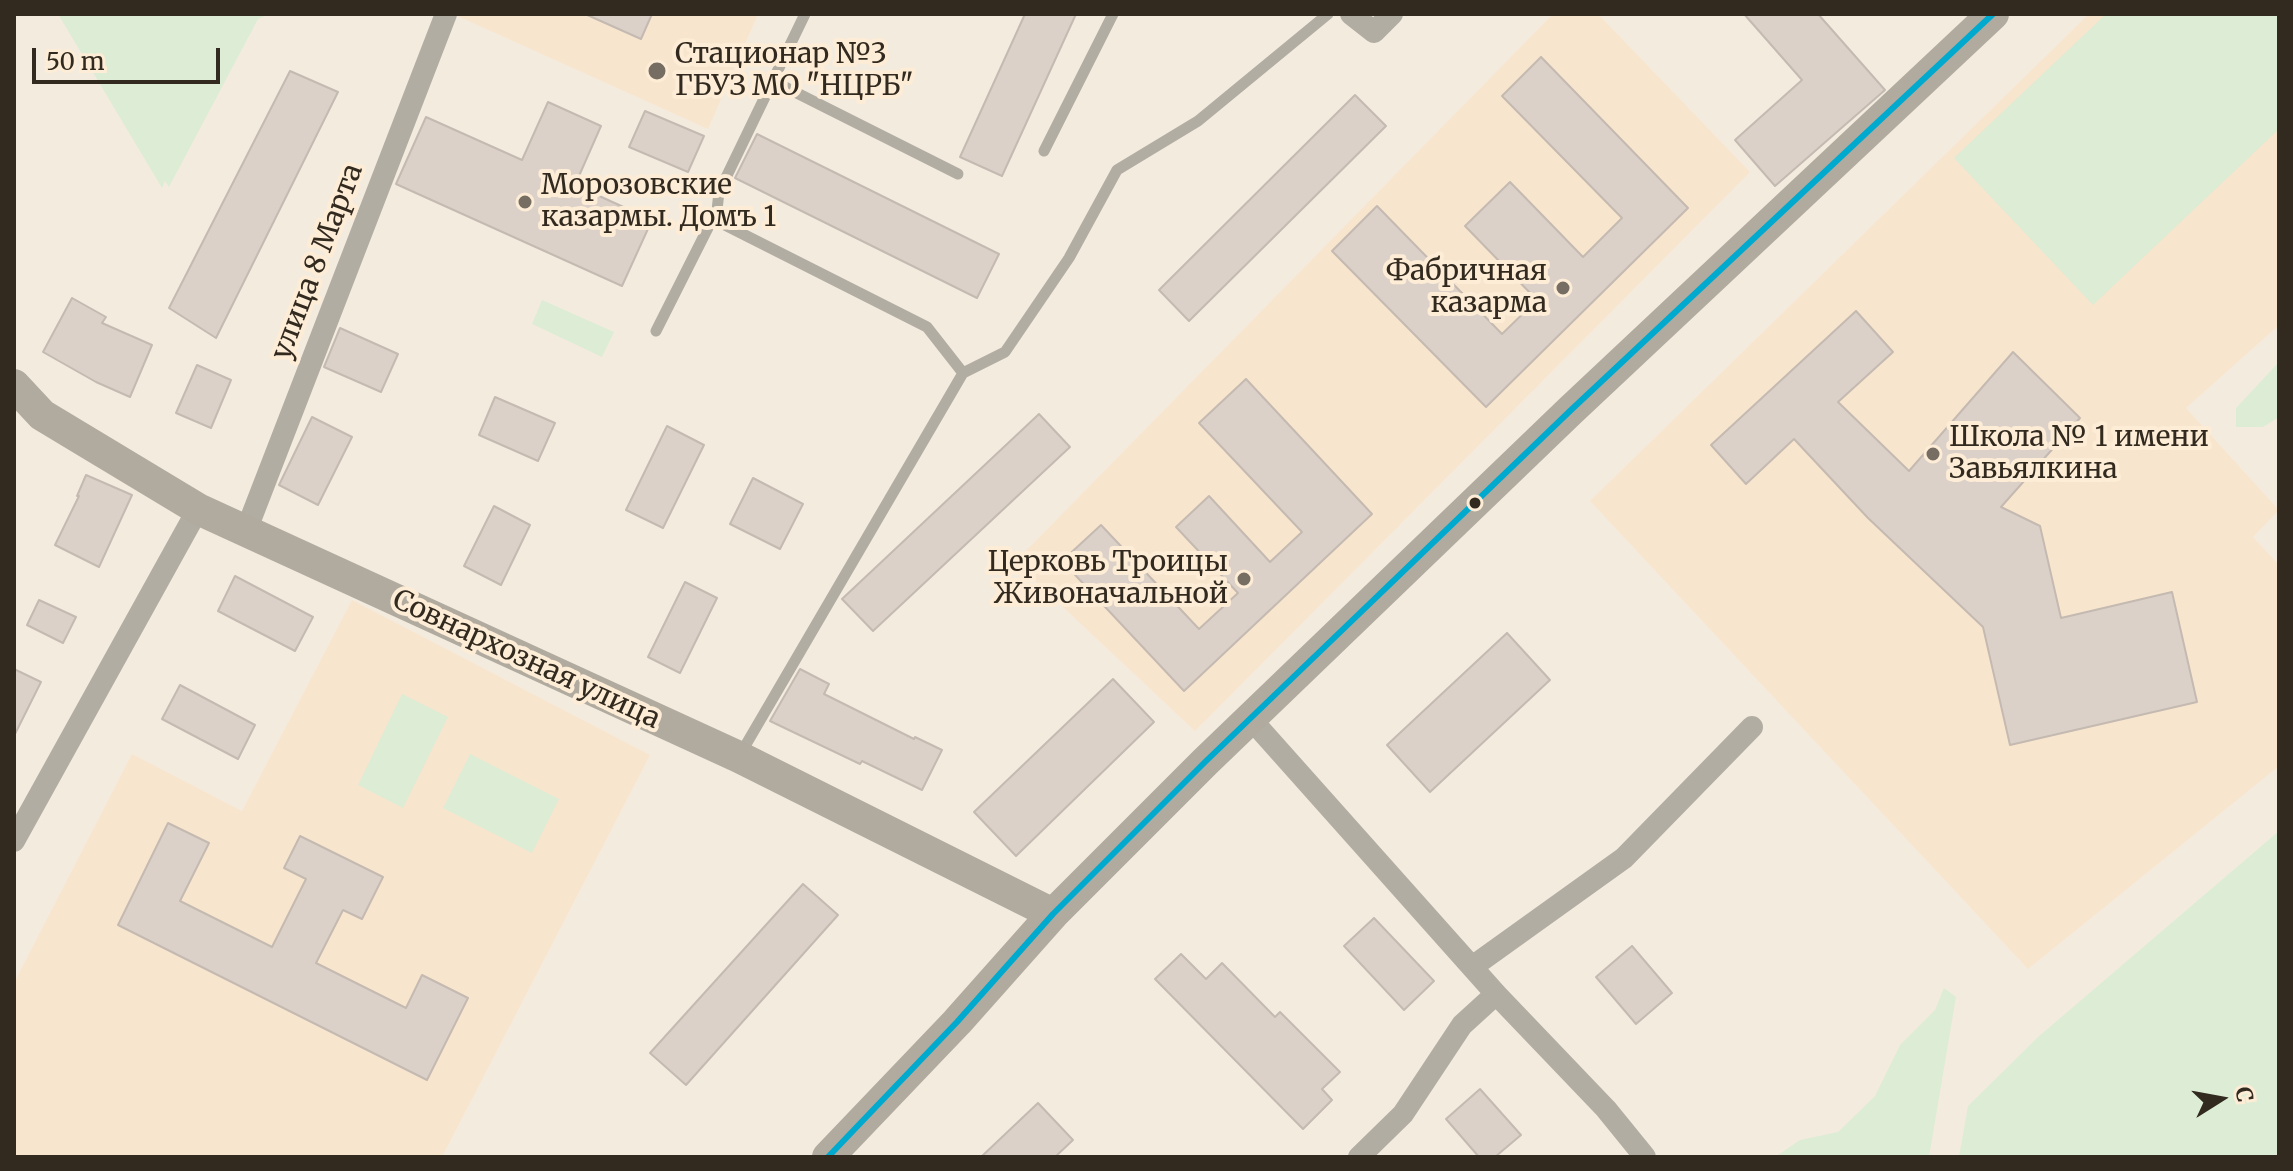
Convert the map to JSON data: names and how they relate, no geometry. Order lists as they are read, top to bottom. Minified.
{"streets":{"street":["улица 8 Марта","Совнархозная улица"]},"crossings":[["улица 8 Марта","Совнархозная улица"]],"places":["Стационар №3 ГБУЗ МО \"НЦРБ\"","Морозовские казармы. Домъ 1","Фабричная казарма","Школа № 1 имени Завьялкина","Церковь Троицы Живоначальной"],"scale_bar":"50 m","north":"right"}
